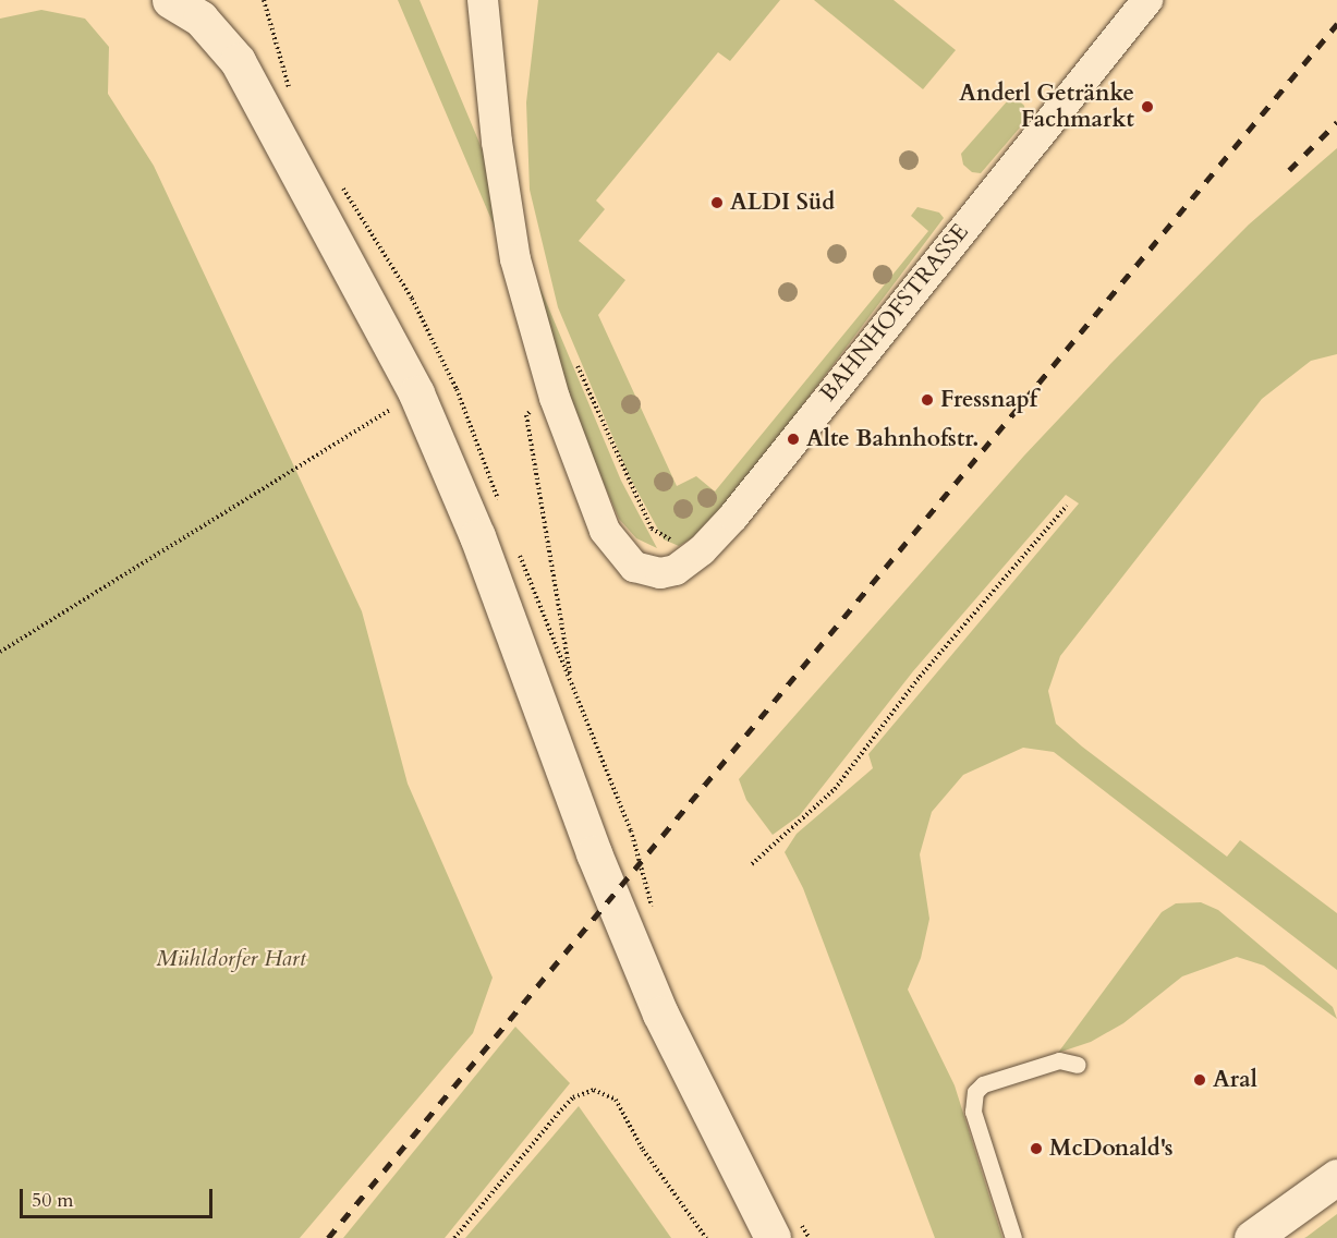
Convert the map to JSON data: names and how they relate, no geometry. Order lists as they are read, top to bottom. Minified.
{"streets":{"street":["BAHNHOFSTRASSE"]},"parks":["Mühldorfer Hart"],"places":["Anderl Getränke Fachmarkt","ALDI Süd","Fressnapf","Alte Bahnhofstr.","Aral","McDonald's"],"scale_bar":"50 m"}
